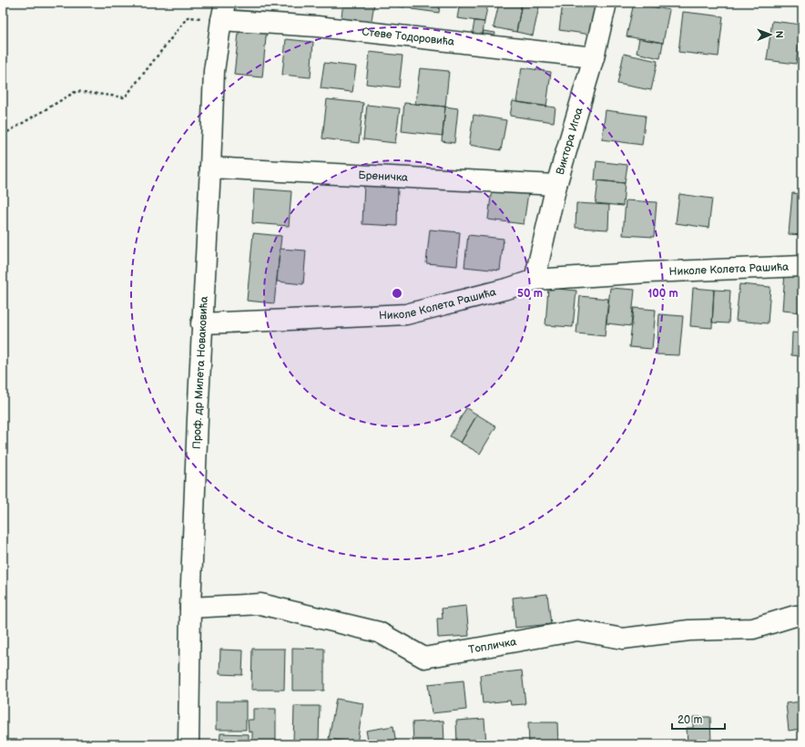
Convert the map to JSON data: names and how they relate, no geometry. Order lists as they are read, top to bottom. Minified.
{"streets":{"street":["Стеве Тодоровића","Виктора Игоа","Бреничка","Николе Колета Рашића","Проф. др Милета Новаковића","Топличка"]},"crossings":[["Стеве Тодоровића","Виктора Игоа"],["Стеве Тодоровића","Проф. др Милета Новаковића"],["Виктора Игоа","Бреничка"],["Виктора Игоа","Николе Колета Рашића"],["Бреничка","Проф. др Милета Новаковића"],["Николе Колета Рашића","Проф. др Милета Новаковића"],["Проф. др Милета Новаковића","Топличка"]],"scale_bar":"20 m","north":"right","rings":["50 m","100 m"]}
